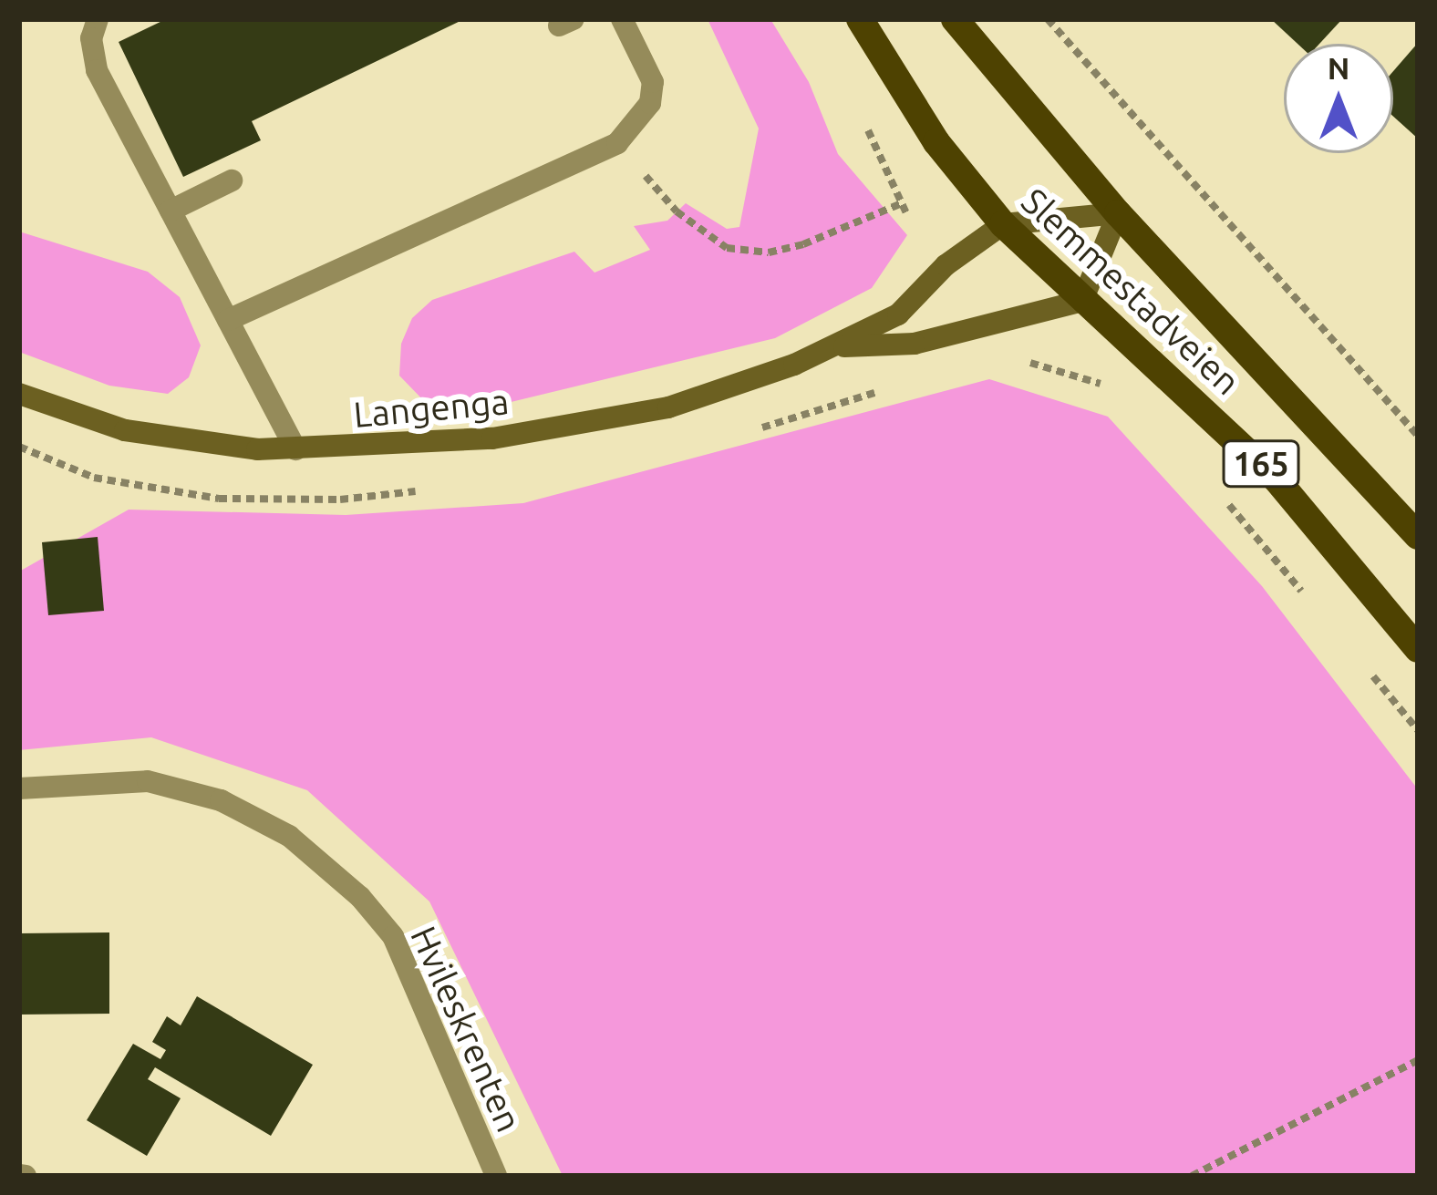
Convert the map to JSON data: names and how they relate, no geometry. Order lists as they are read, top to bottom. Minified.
{"streets":{"main road":["Slemmestadveien","Langenga","165"],"street":["Hvileskrenten"]},"crossings":[["Slemmestadveien","Langenga"]],"north":"top"}
